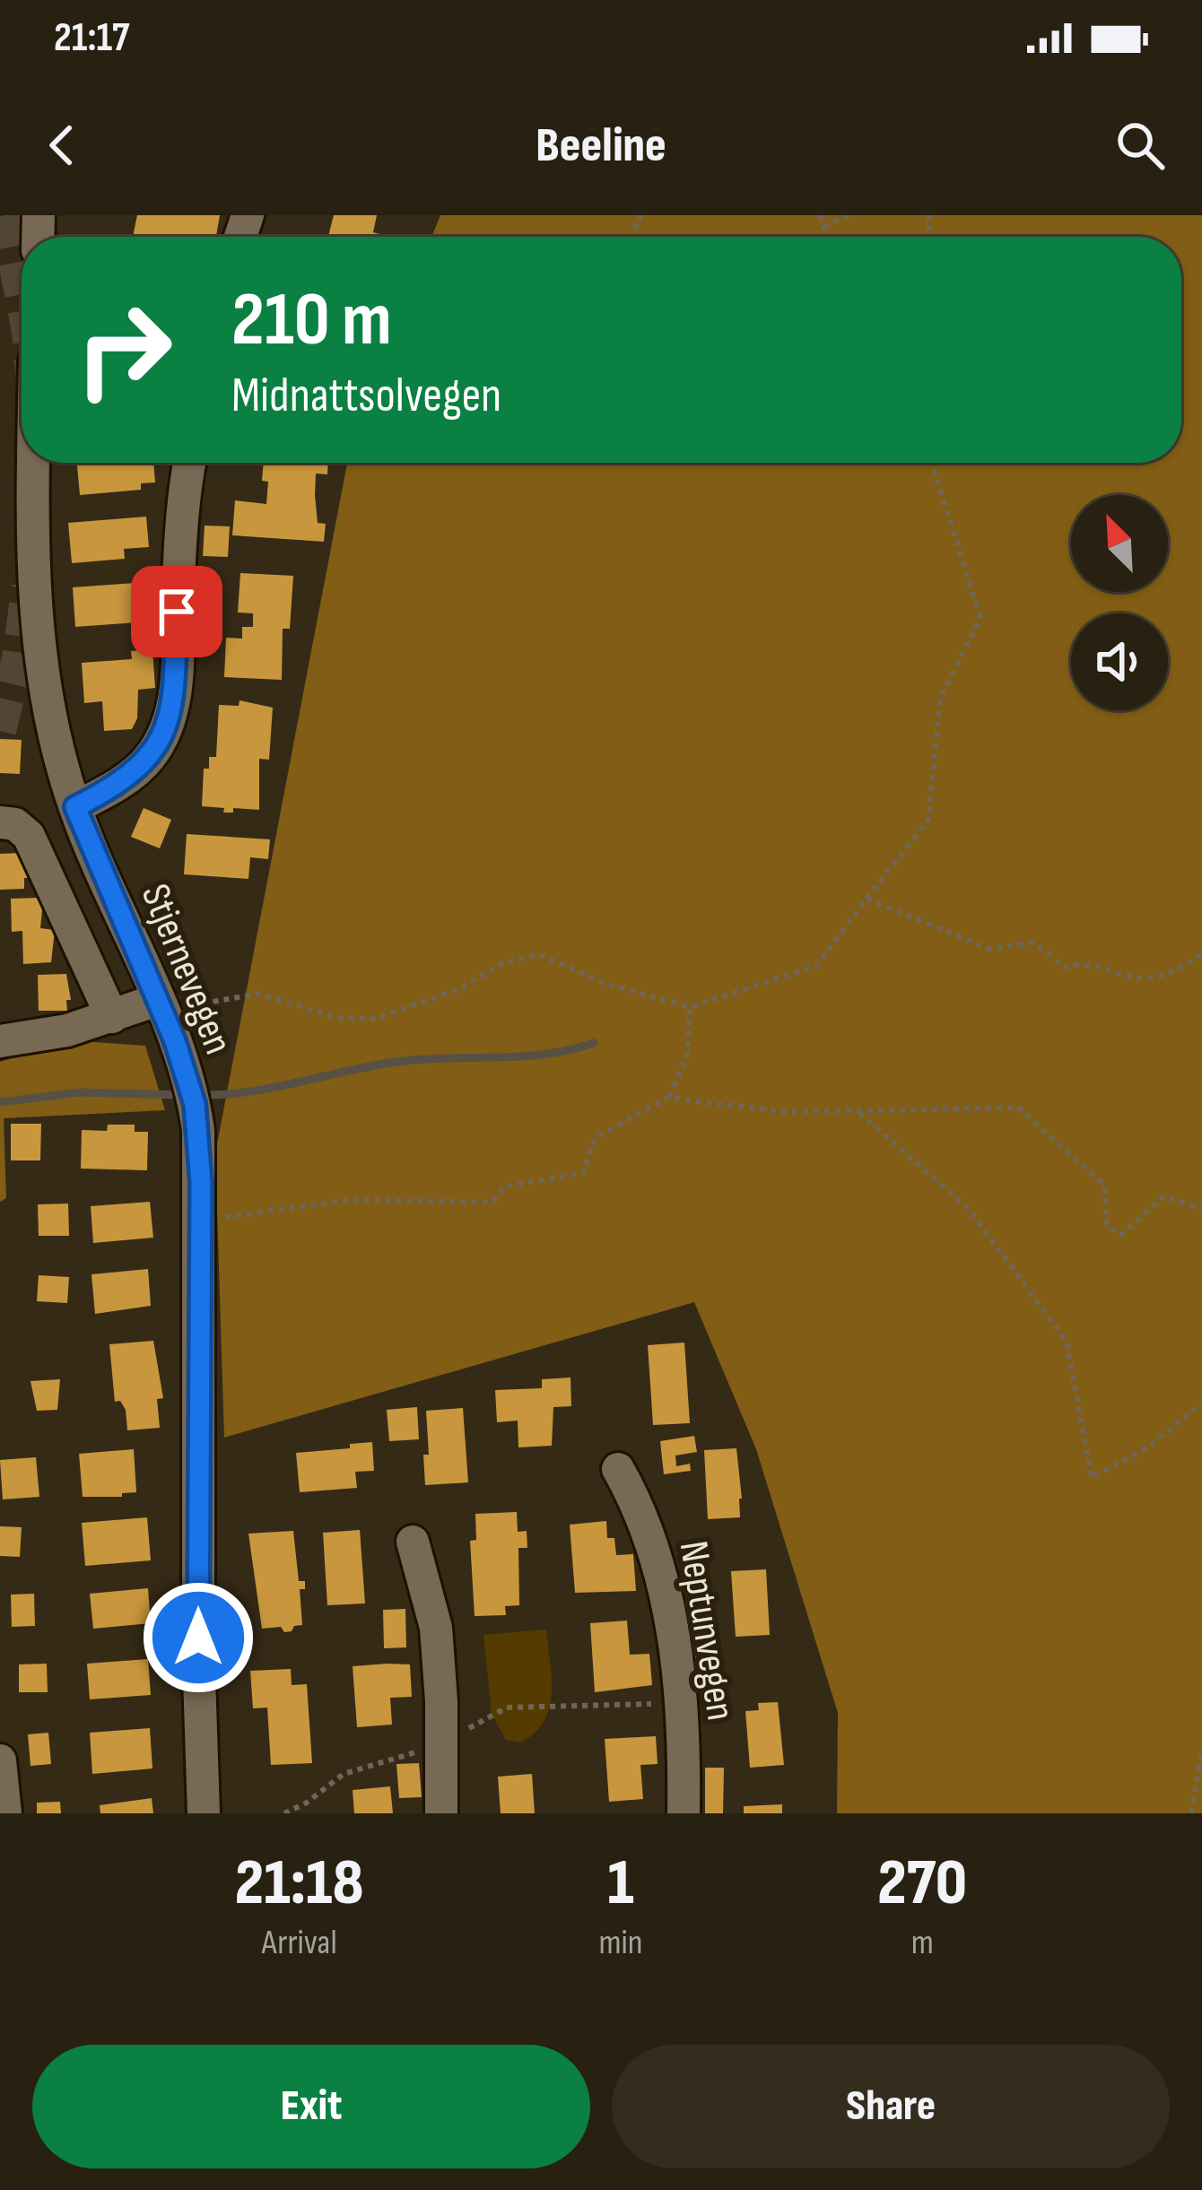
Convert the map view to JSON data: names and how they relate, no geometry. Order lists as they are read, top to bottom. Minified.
{"streets":{"street":["Stjernevegen","Neptunvegen"]},"north":"top left","page":{"status":"21:17","header":"Beeline","turn":["210 m","Midnattsolvegen"],"eta":["21:18","Arrival","1","min","270","m"],"buttons":["Exit","Share"]}}
